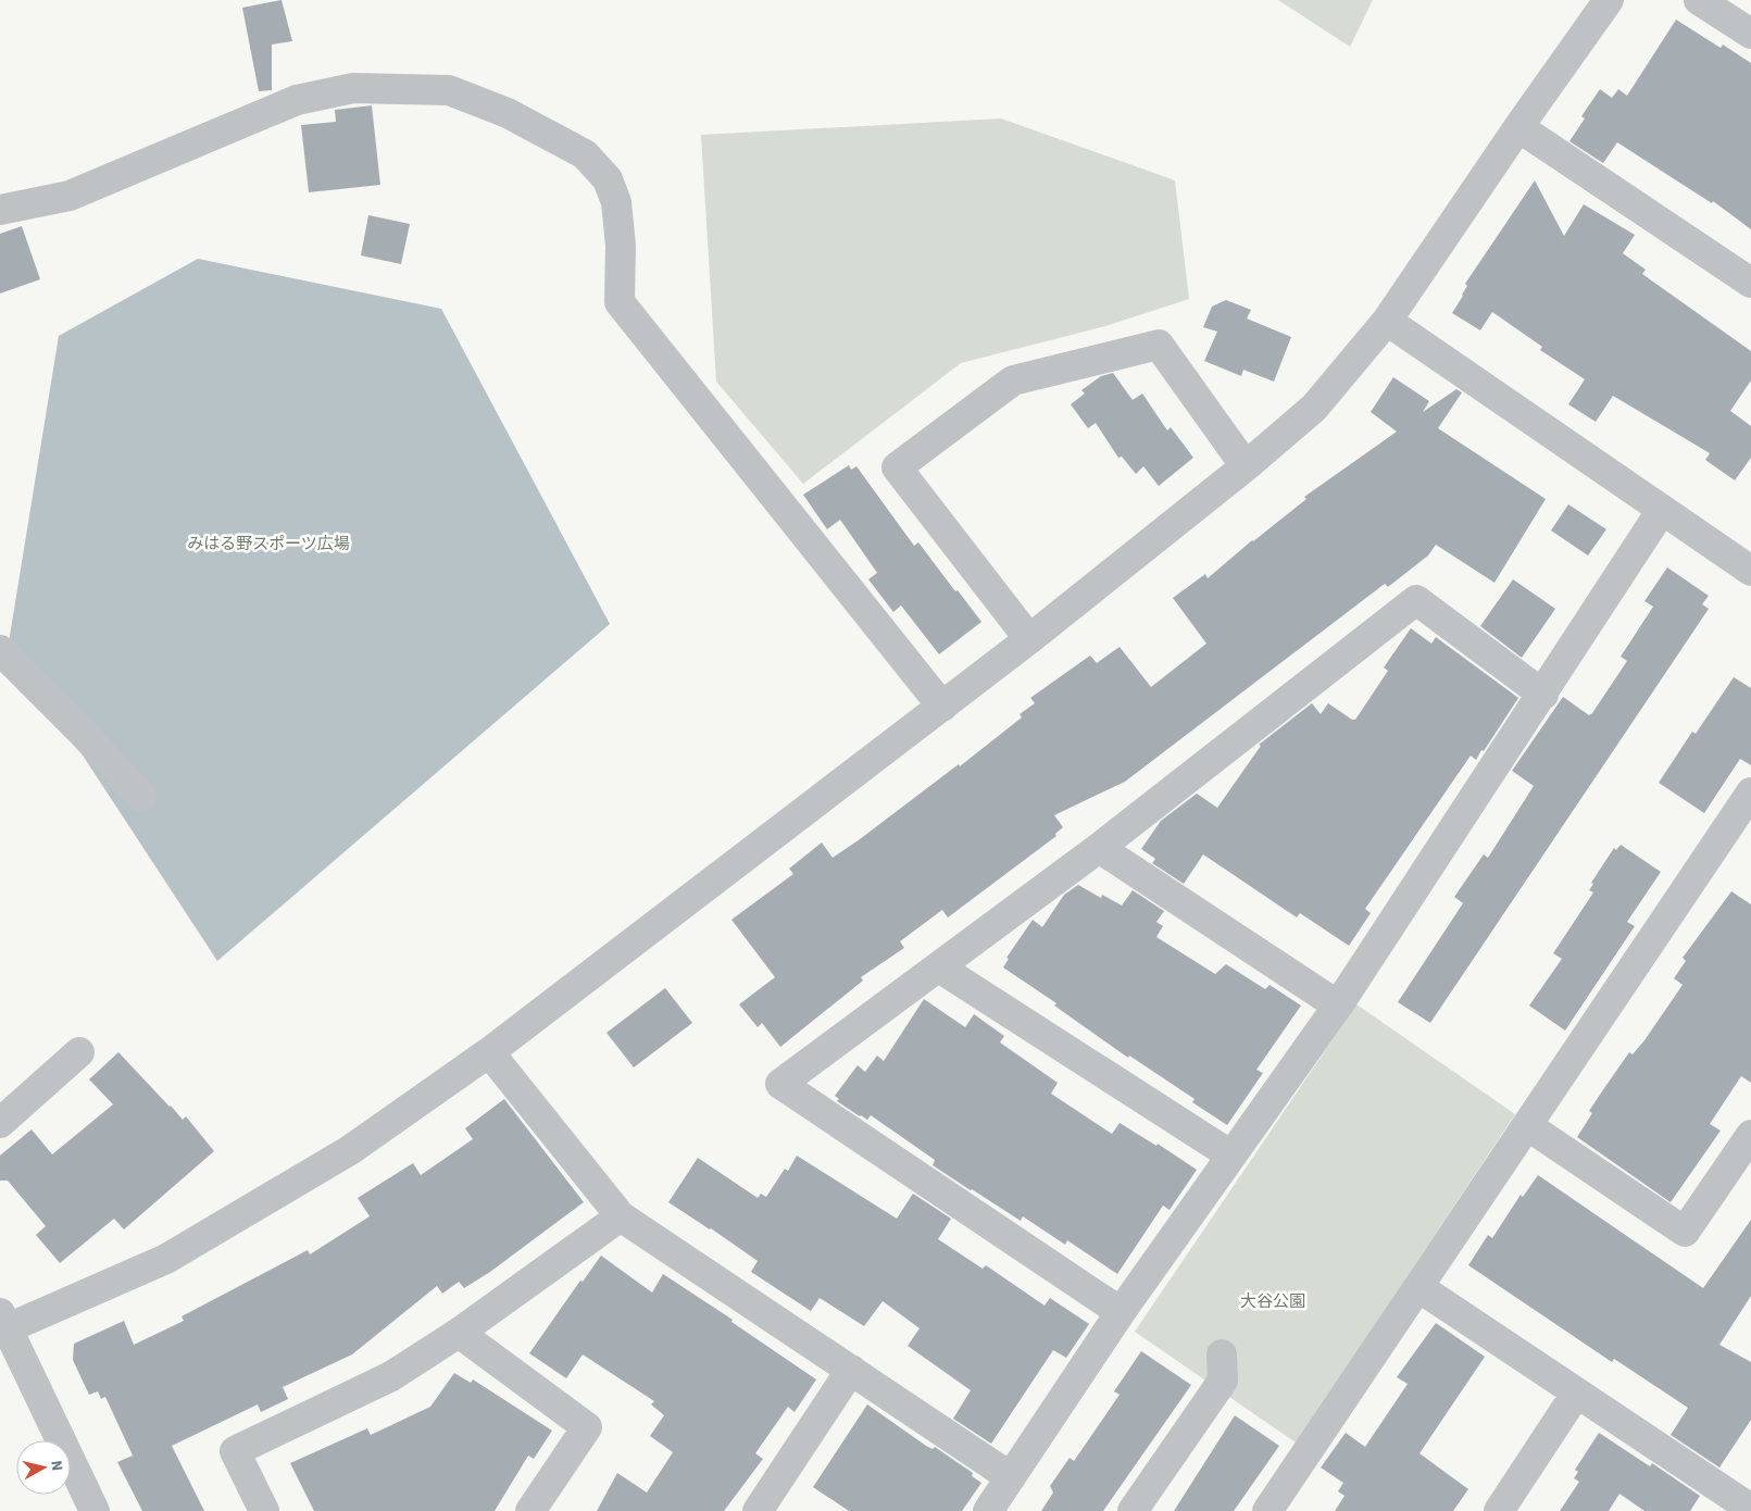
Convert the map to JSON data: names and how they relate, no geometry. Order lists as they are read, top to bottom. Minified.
{"parks":["みはる野スポーツ広場","大谷公園"],"north":"right"}
